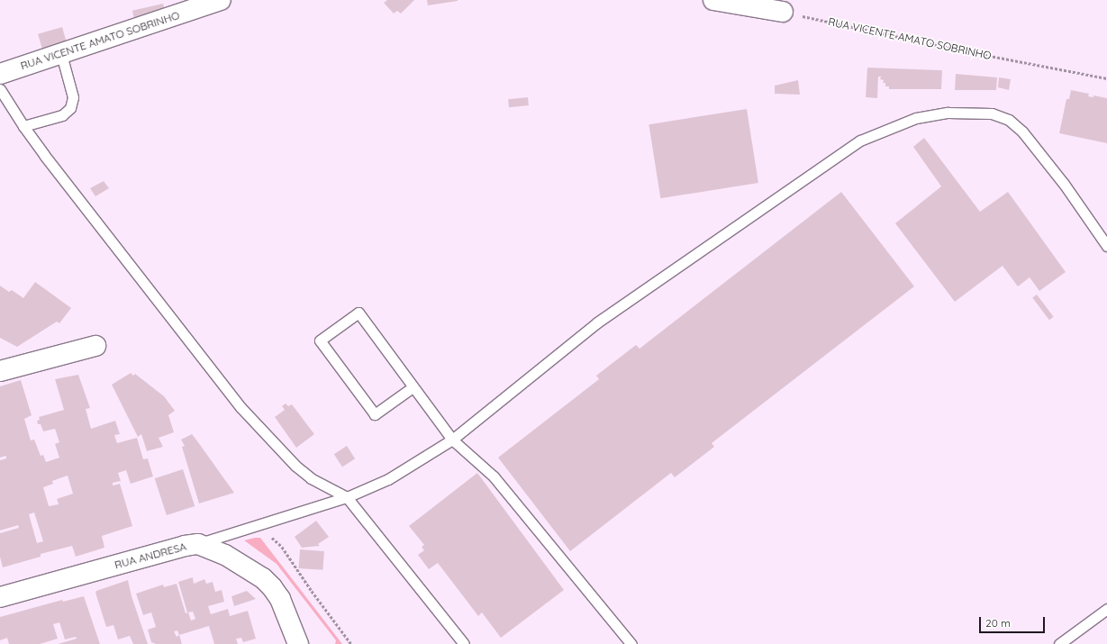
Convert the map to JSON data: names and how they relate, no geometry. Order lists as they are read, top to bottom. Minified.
{"streets":{"street":["RUA VICENTE AMATO SOBRINHO","RUA ANDRESA"]},"scale_bar":"20 m"}
